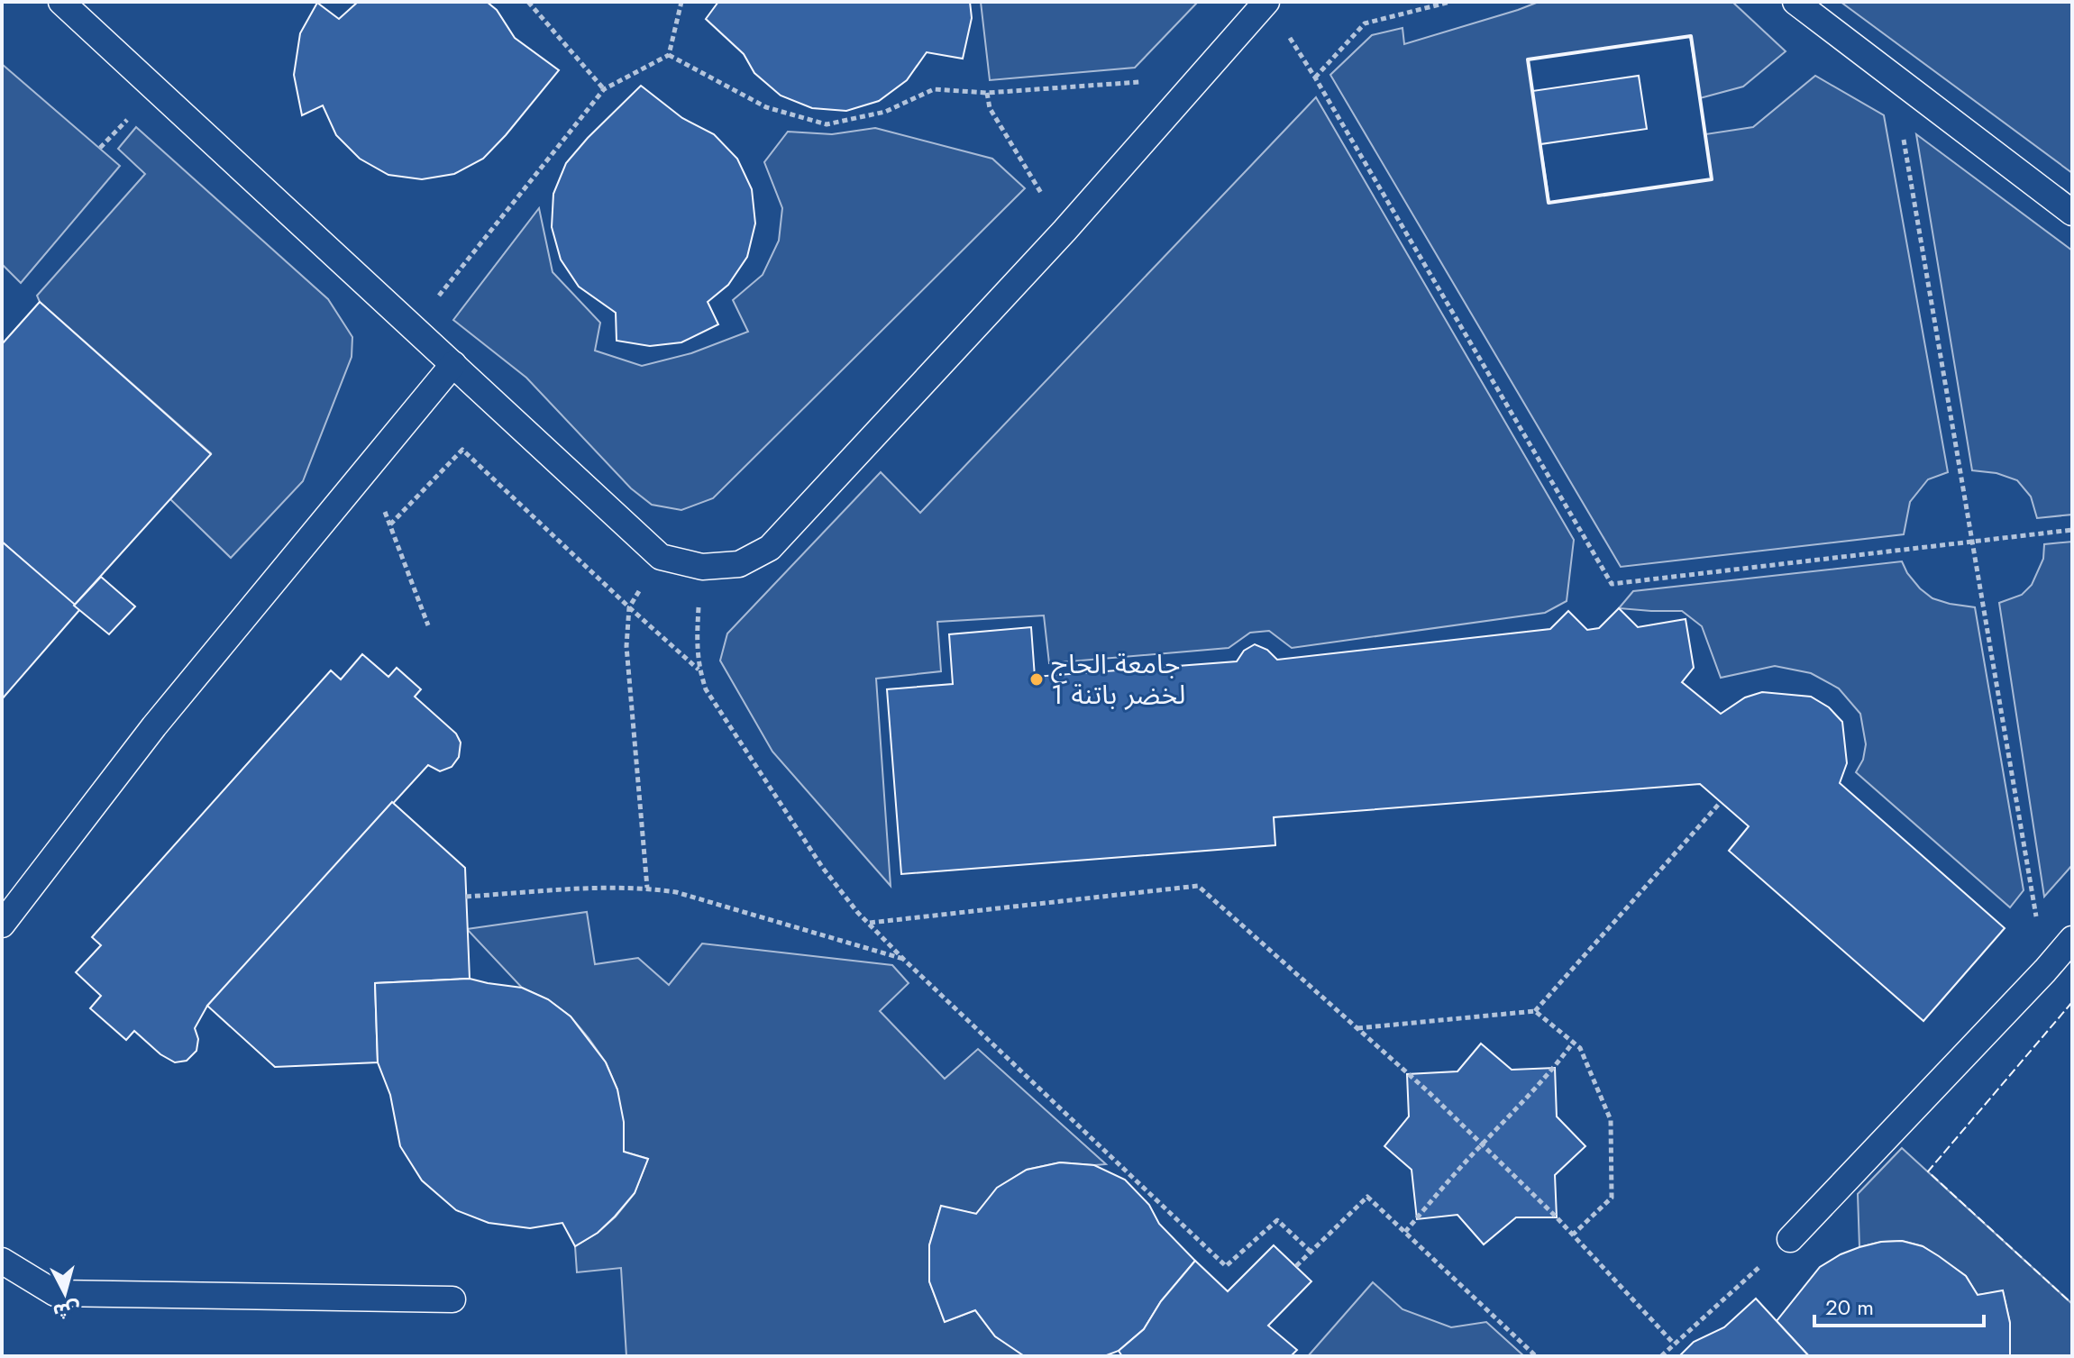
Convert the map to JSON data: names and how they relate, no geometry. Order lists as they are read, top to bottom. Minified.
{"places":["جامعة الحاج لخضر باتنة 1"],"scale_bar":"20 m","north":"bottom"}
